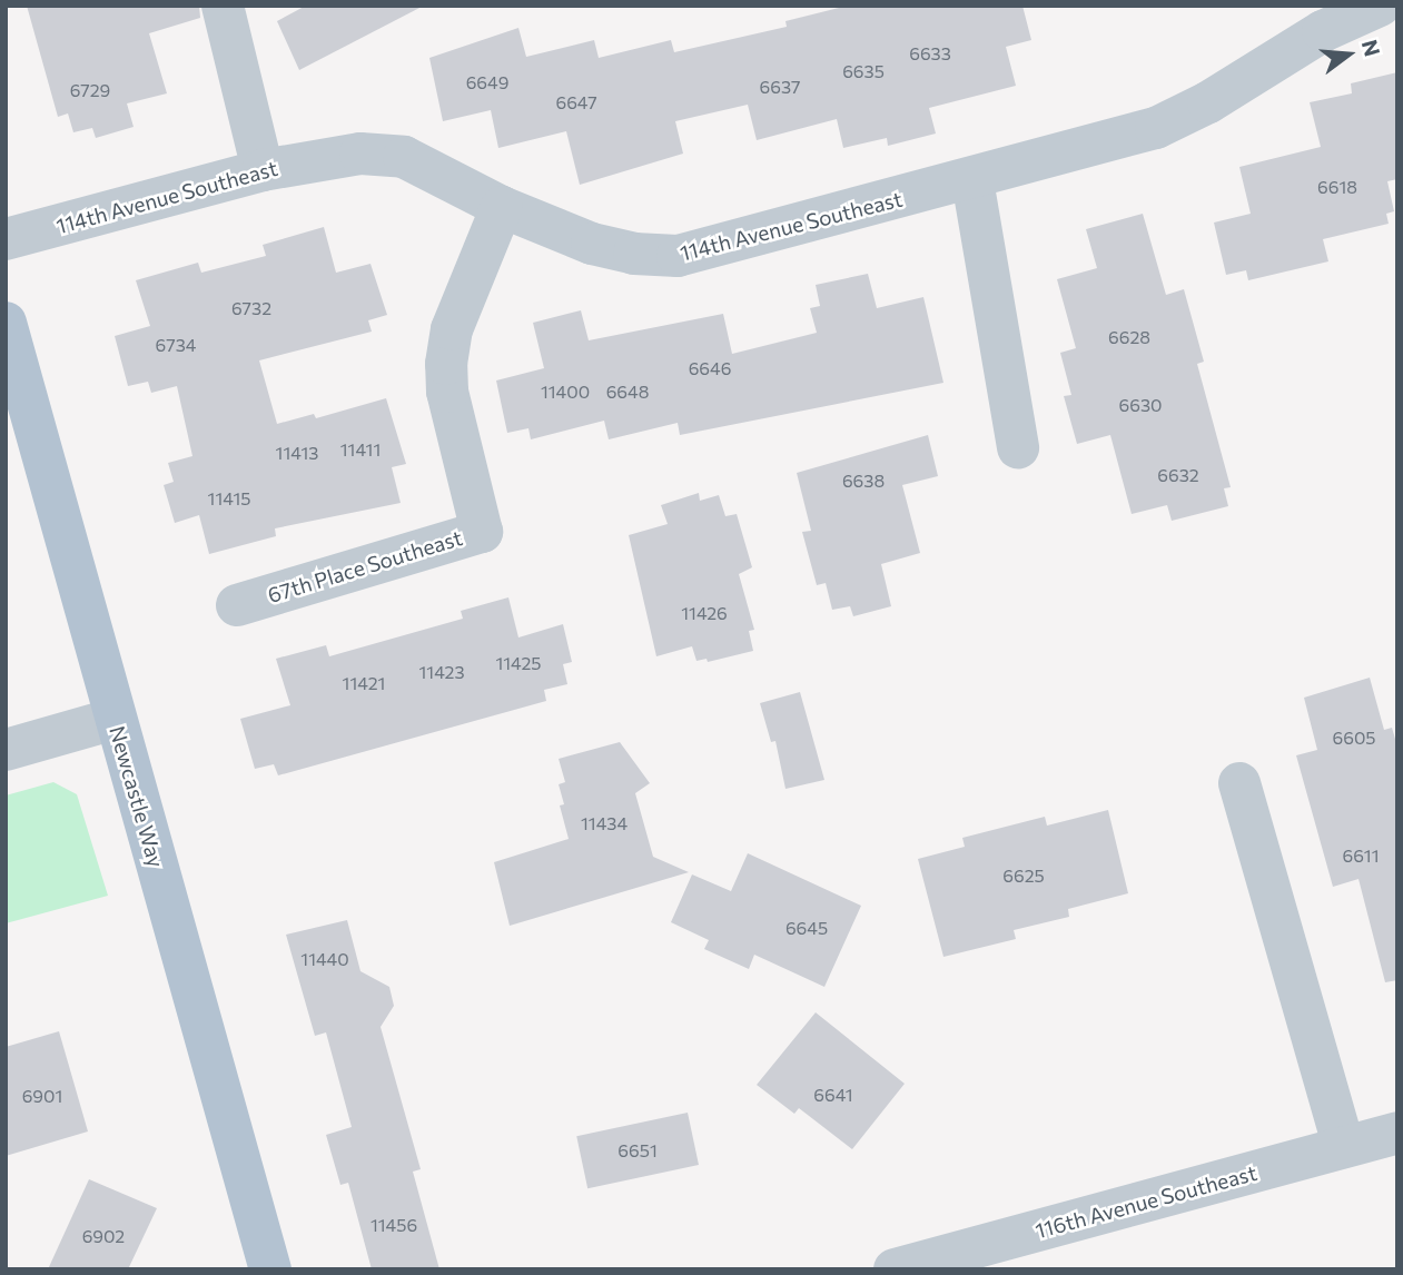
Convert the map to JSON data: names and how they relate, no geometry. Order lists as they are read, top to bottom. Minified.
{"streets":{"main road":["Newcastle Way"],"street":["114th Avenue Southeast","67th Place Southeast","116th Avenue Southeast"]},"crossings":[["114th Avenue Southeast","67th Place Southeast"]],"house_numbers":["6633","6635","6649","6637","6729","6647","6618","6732","6628","6734","6646","11400","6648","6630","11411","11413","6632","6638","11415","11426","11425","11423","11421","6605","11434","6611","6625","6645","11440","6641","6901","6651","11456","6902"],"north":"right"}
